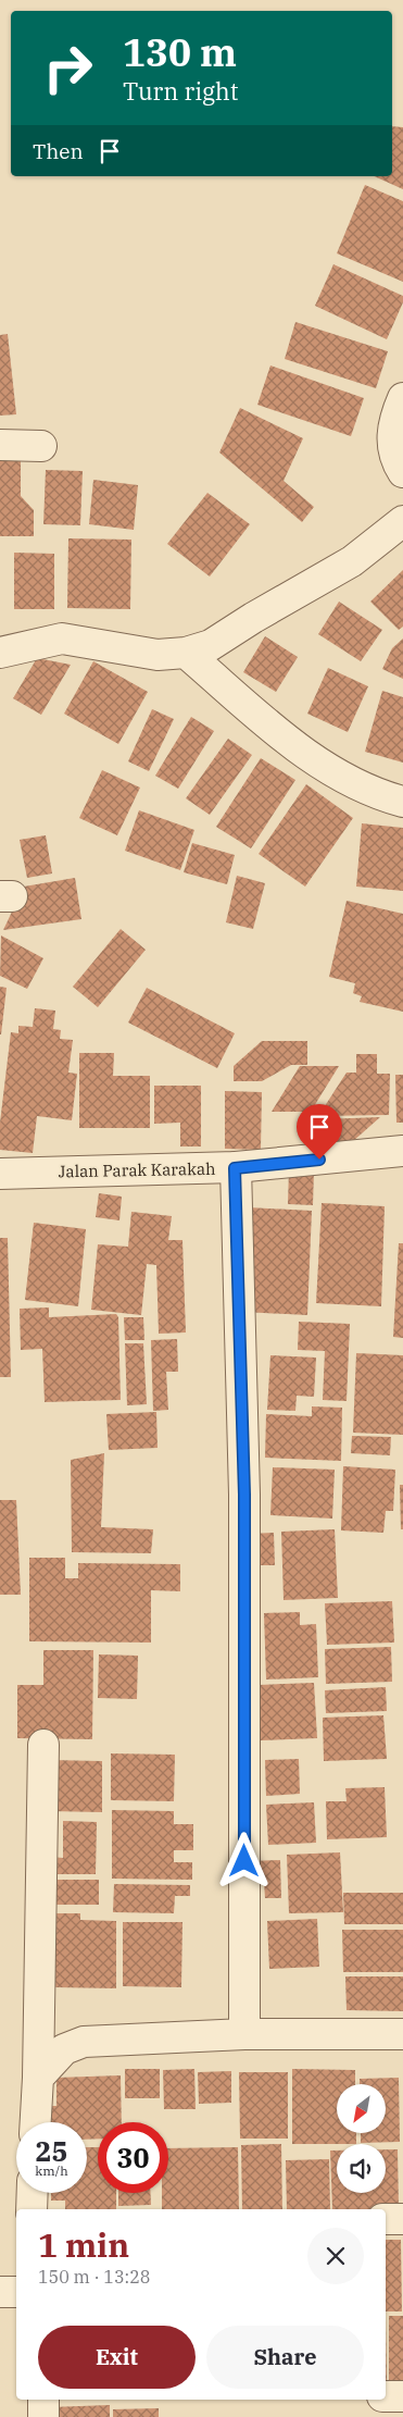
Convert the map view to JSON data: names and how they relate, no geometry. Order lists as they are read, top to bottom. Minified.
{"streets":{"street":["Jalan Parak Karakah"]},"north":"bottom left","page":{"turn":["130 m","Turn right"],"then":"Then","speed":"25 km/h","limit":"30","heading":["1 min","150 m · 13:28"],"buttons":["Exit","Share"]}}
